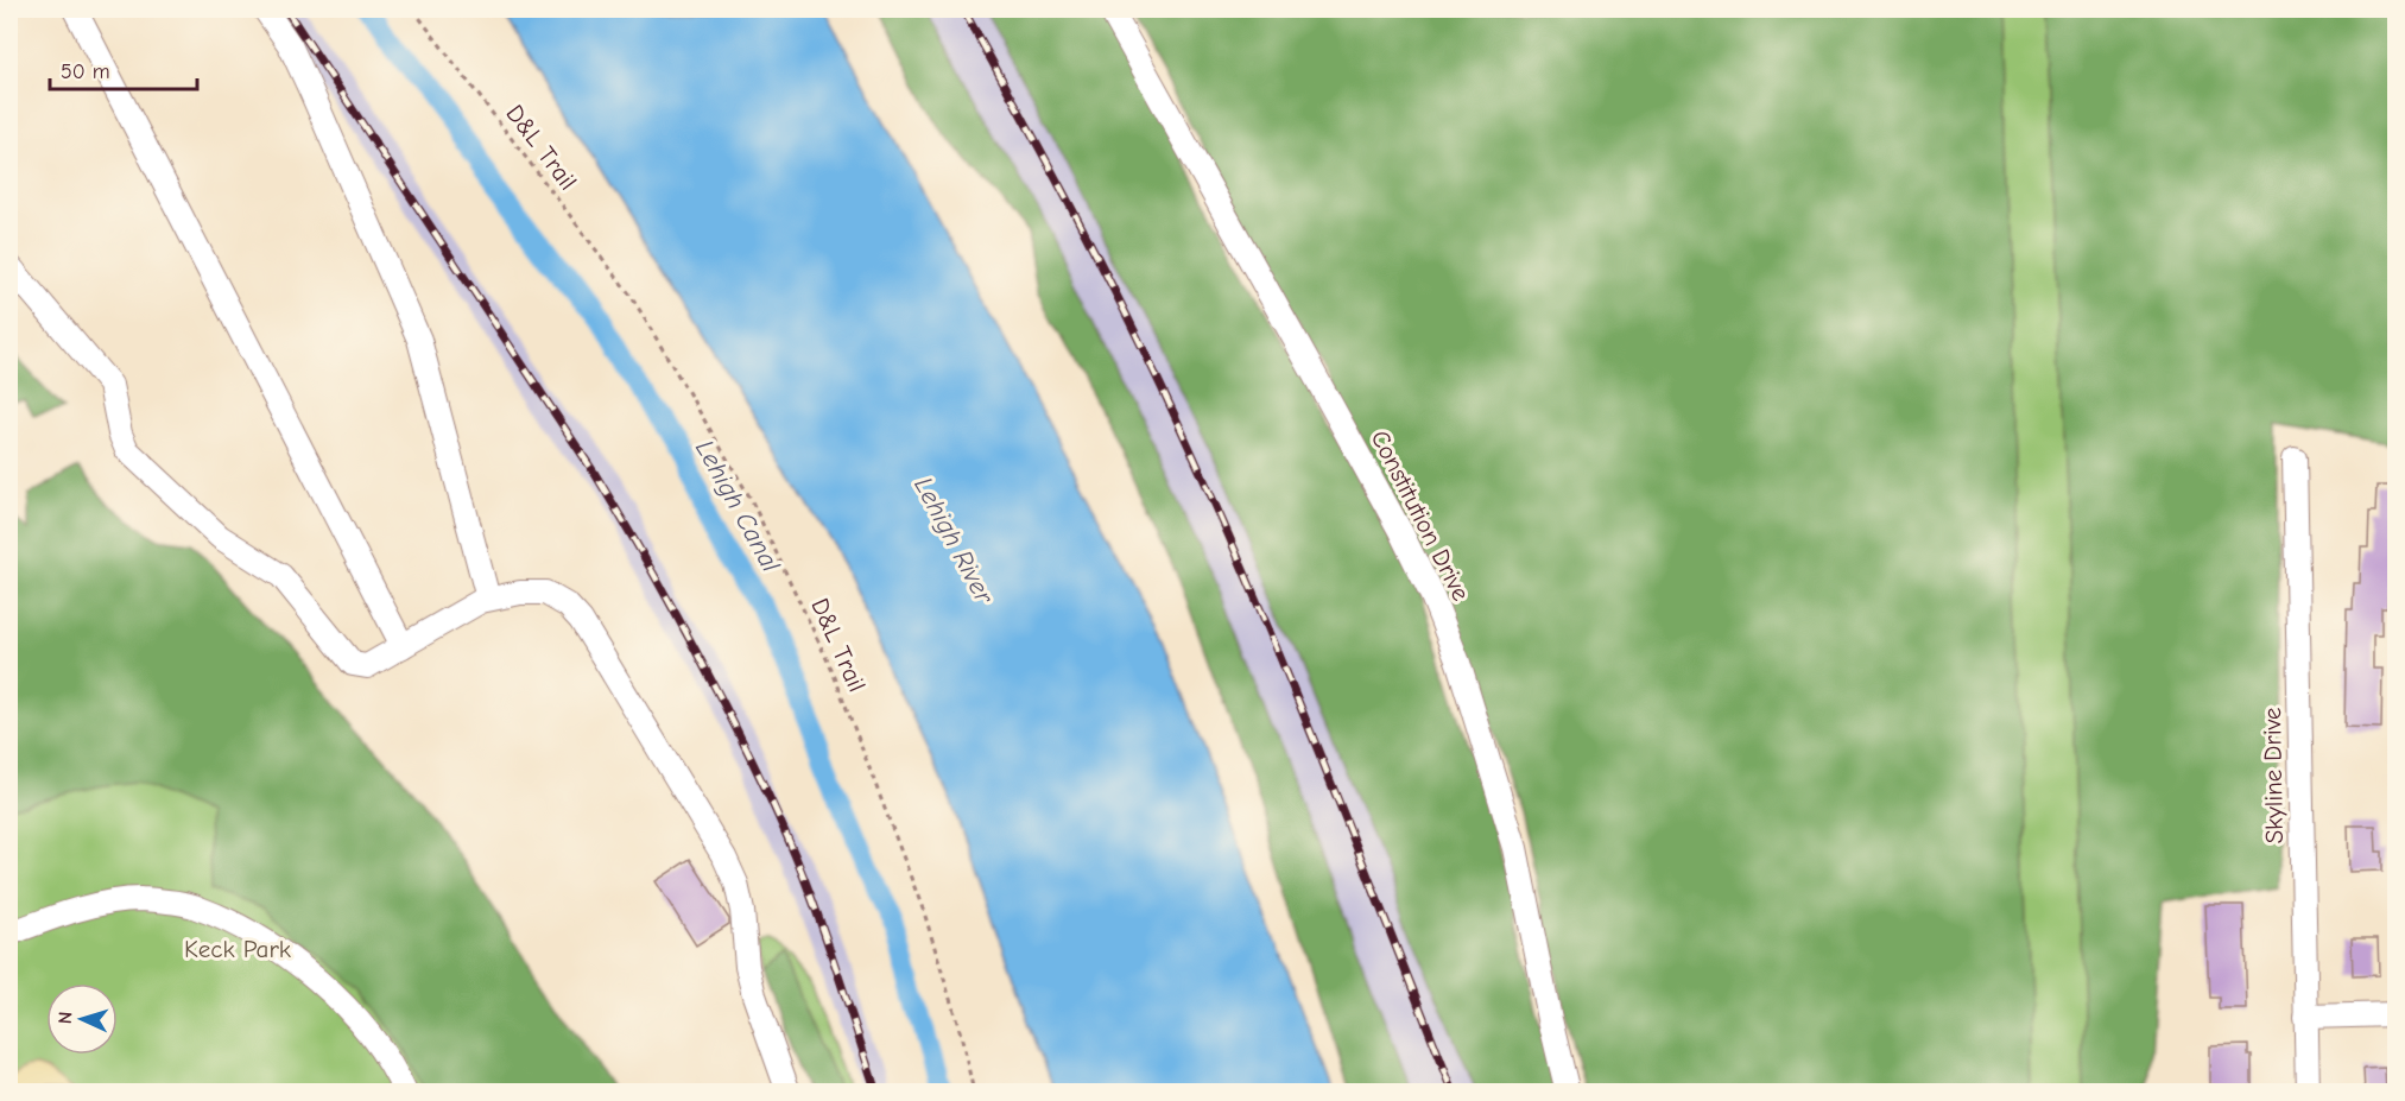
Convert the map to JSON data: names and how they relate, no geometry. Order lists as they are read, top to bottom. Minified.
{"streets":{"street":["Constitution Drive","Skyline Drive"],"path":["D&L Trail"]},"water":["Lehigh Canal","Lehigh River"],"parks":["Keck Park"],"scale_bar":"50 m","north":"left"}
